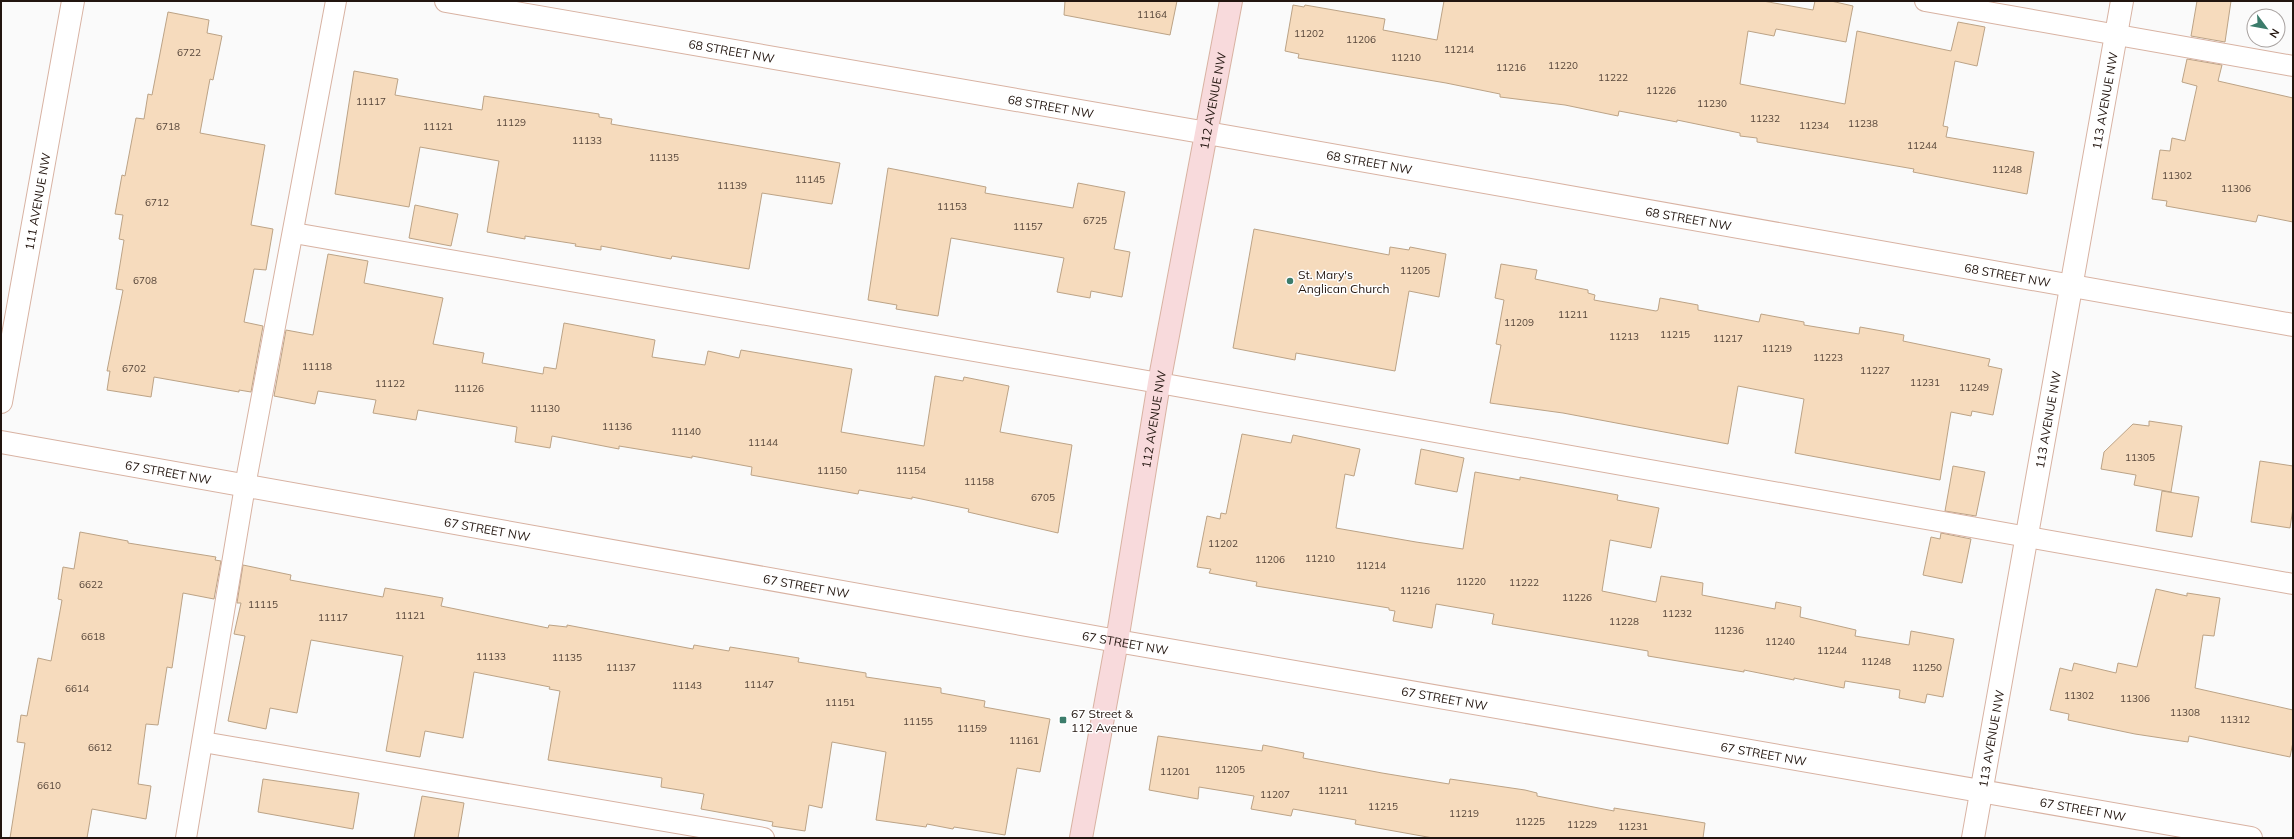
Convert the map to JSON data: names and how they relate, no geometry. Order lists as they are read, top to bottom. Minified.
{"streets":{"main road":["112 AVENUE NW"],"street":["68 STREET NW","113 AVENUE NW","111 AVENUE NW","67 STREET NW"]},"crossings":[["68 STREET NW","112 AVENUE NW"],["68 STREET NW","113 AVENUE NW"],["112 AVENUE NW","67 STREET NW"],["113 AVENUE NW","67 STREET NW"]],"places":{"other":["St. Mary's Anglican Church"],"transit":["67 Street & 112 Avenue"]},"house_numbers":["11164","11202","11206","11214","6722","11210","11220","11216","11222","11226","11117","11230","11232","11129","11238","11234","6718","11121","11133","11244","11135","11248","11302","11145","11139","11306","6712","11153","6725","11157","11205","6708","11211","11209","11215","11213","11217","11219","11223","11118","6702","11227","11231","11122","11249","11126","11130","11136","11140","11144","11305","11150","11154","11158","6705","11202","11210","11206","11214","11220","11222","6622","11216","11226","11115","11232","11121","11117","11228","11236","6618","11240","11244","11133","11135","11248","11137","11250","11147","11143","6614","11302","11306","11151","11308","11312","11155","11159","11161","6612","11205","11201","6610","11211","11207","11215","11219","11225","11229","11231"],"north":"bottom right"}
